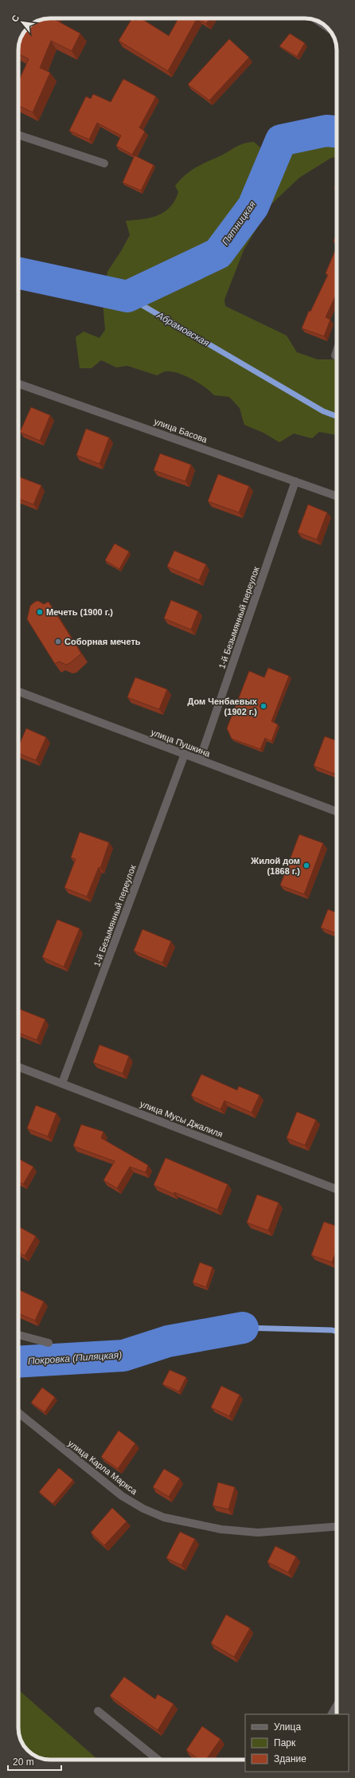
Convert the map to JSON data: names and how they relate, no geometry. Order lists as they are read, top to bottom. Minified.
{"streets":{"street":["улица Басова","1-й Безымянный переулок","улица Пушкина","улица Мусы Джалиля","улица Карла Маркса"]},"crossings":[["улица Басова","1-й Безымянный переулок"],["1-й Безымянный переулок","улица Пушкина"],["1-й Безымянный переулок","улица Мусы Джалиля"]],"water":["Пятницкая","Абрамовская","Покровка (Пиляцкая)"],"places":["Мечеть (1900 г.)","Соборная мечеть","Дом Ченбаевых (1902 г.)","Жилой дом (1868 г.)"],"legend":["Улица","Парк","Здание"],"scale_bar":"20 m","north":"top left"}
